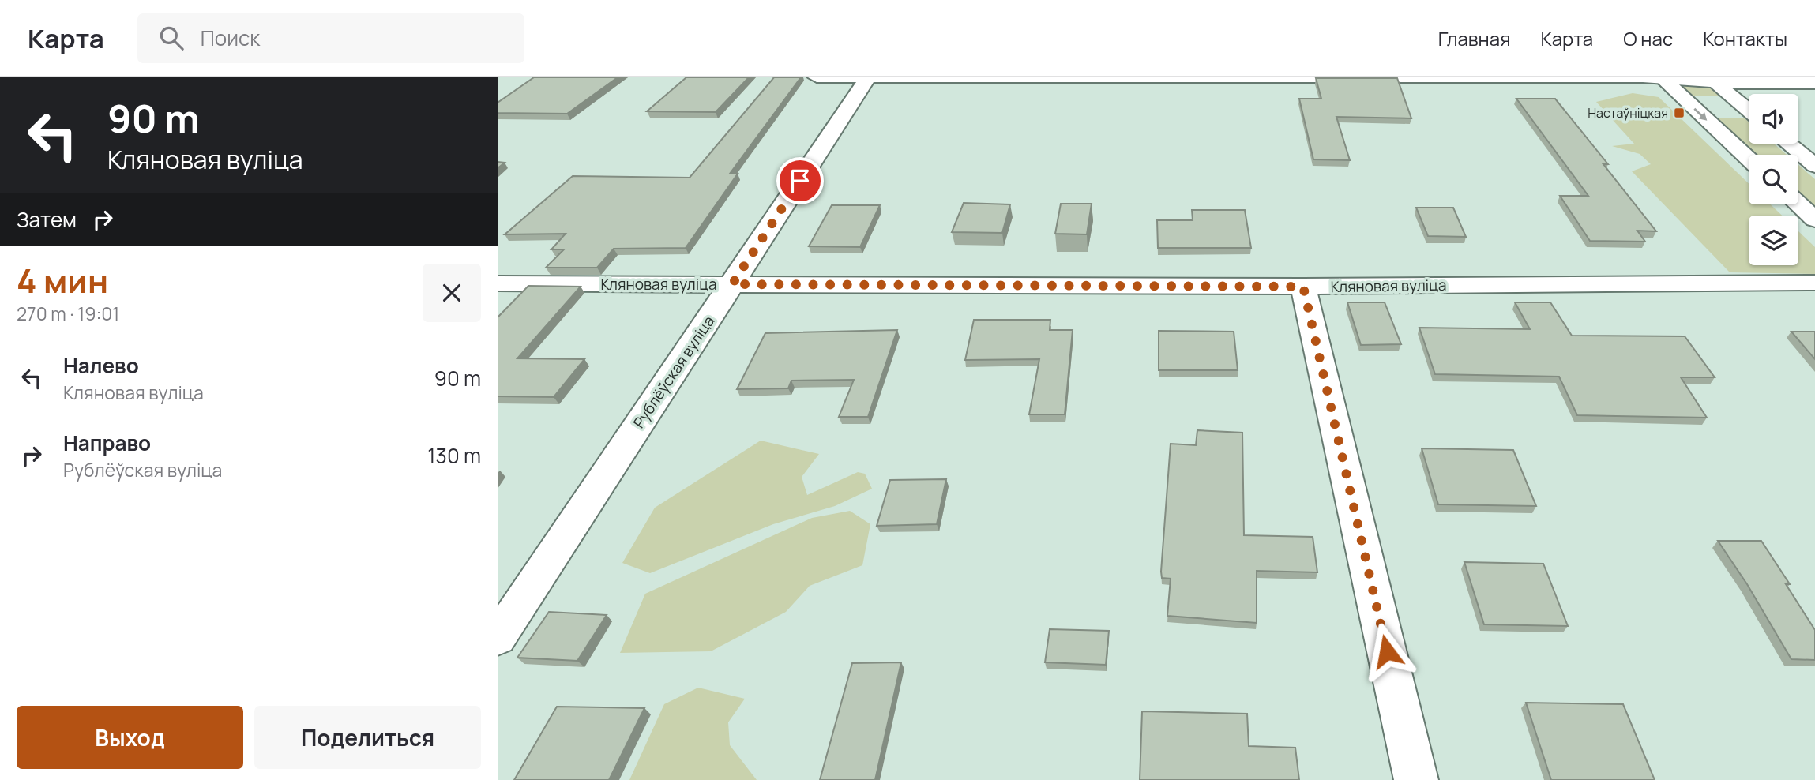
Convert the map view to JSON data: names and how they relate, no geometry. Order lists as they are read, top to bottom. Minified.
{"streets":{"street":["Кляновая вуліца","Рублёўская вуліца"]},"crossings":[["Кляновая вуліца","Рублёўская вуліца"]],"places":{"transit":["Настаўніцкая"]},"page":{"header":"Карта","search":"Поиск","nav":["Главная","Карта","О нас","Контакты"],"turn":["90 m","Кляновая вуліца"],"then":"Затем","heading":["4 мин","270 m · 19:01"],"list":[{"name":"Налево","note":"Кляновая вуліца","value":"90 m"},{"name":"Направо","note":"Рублёўская вуліца","value":"130 m"}],"buttons":["Выход","Поделиться"]}}
